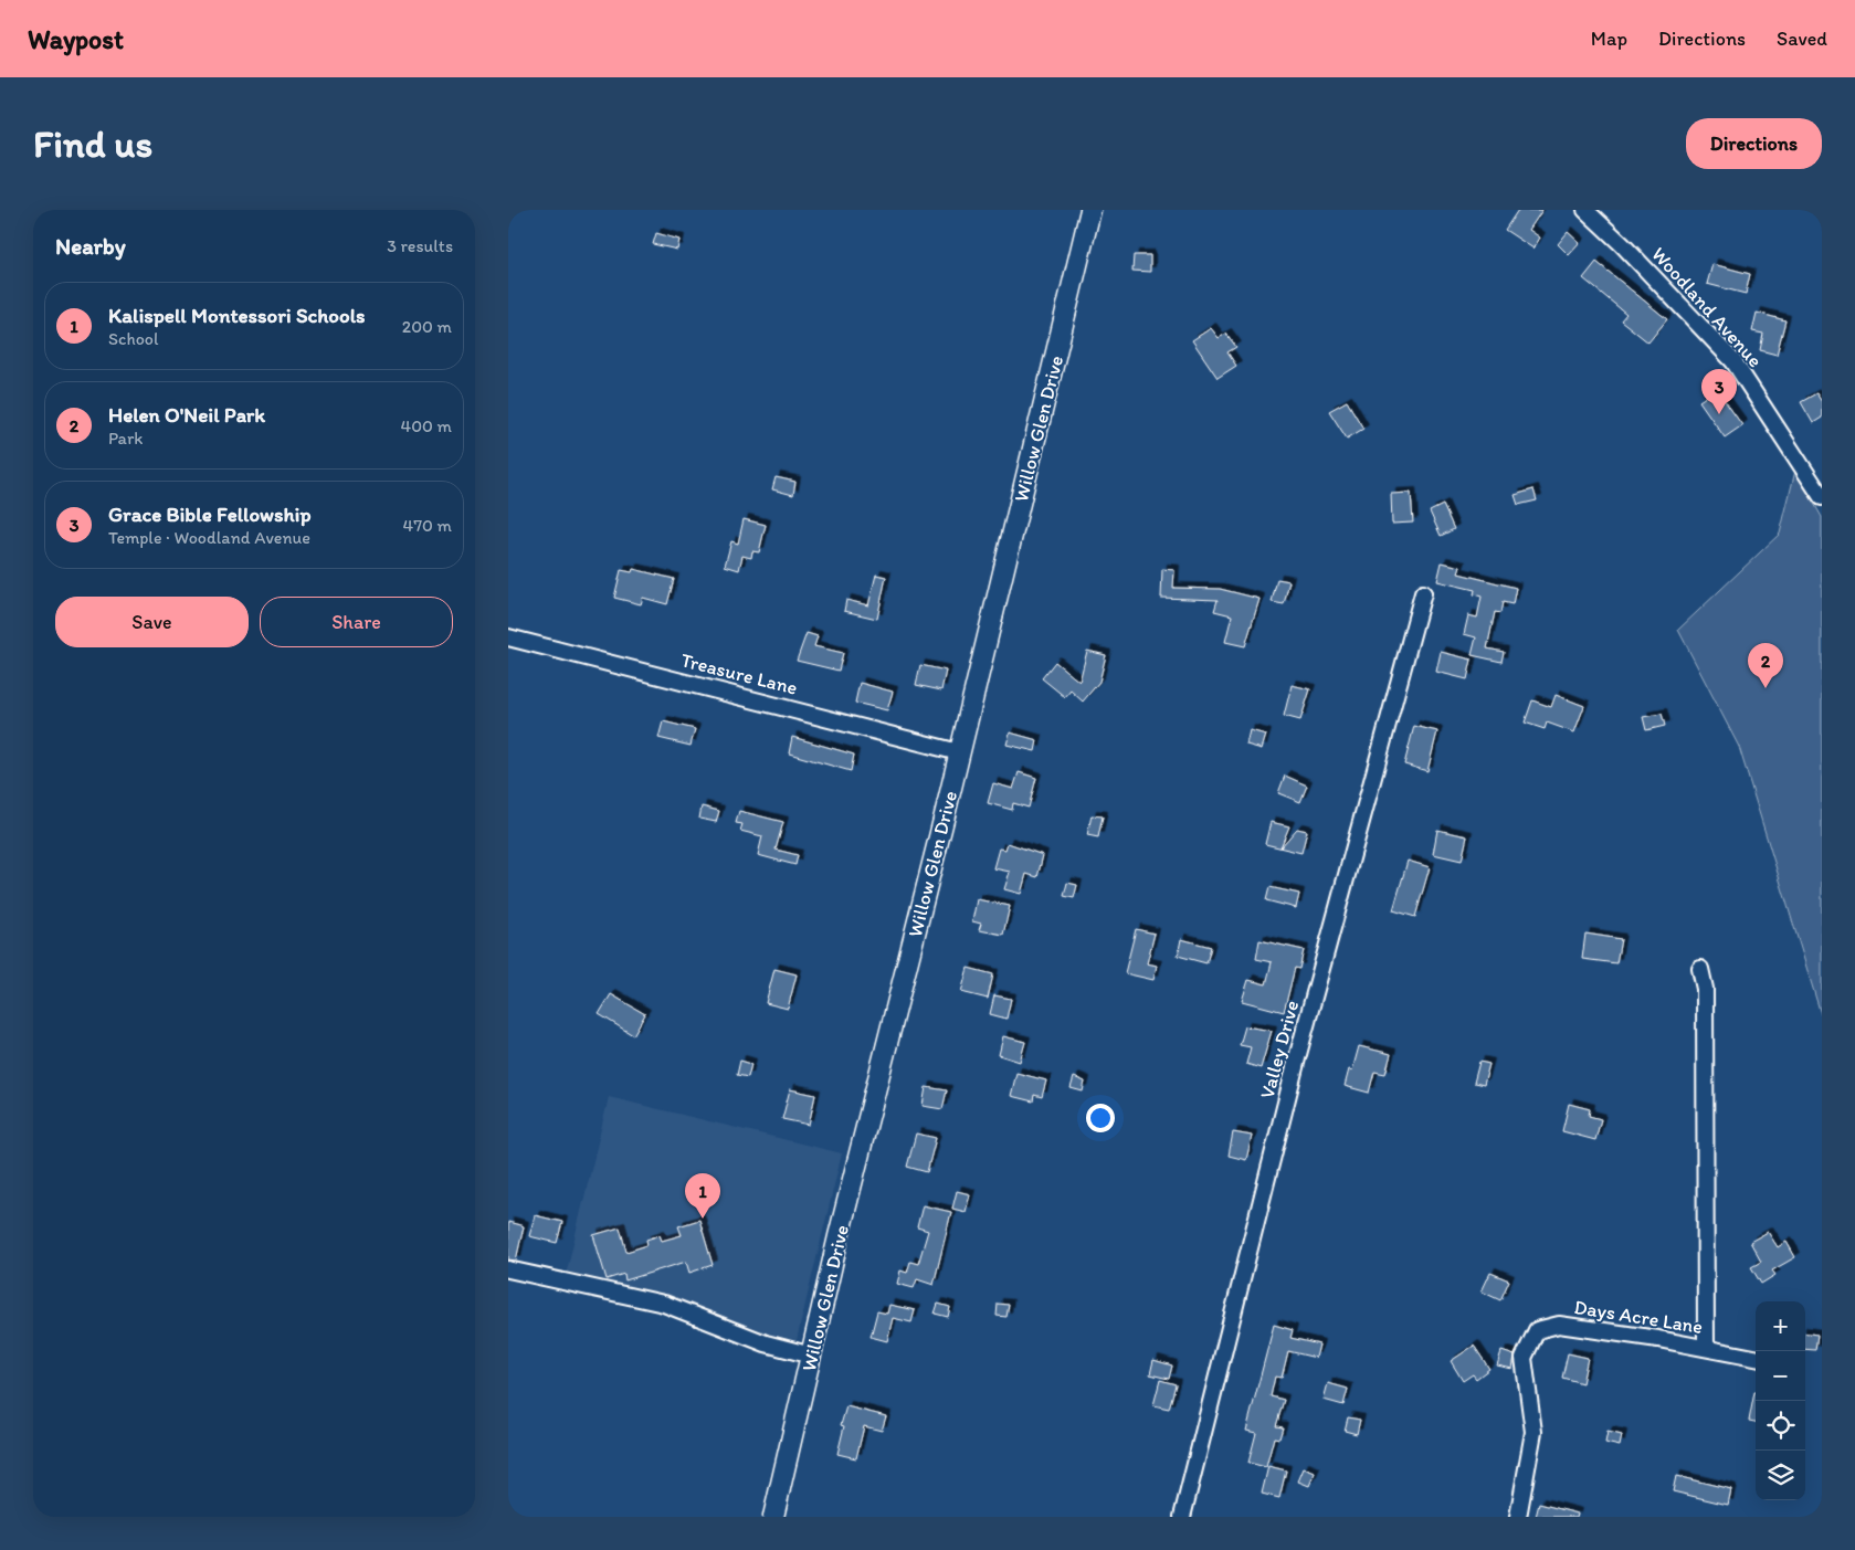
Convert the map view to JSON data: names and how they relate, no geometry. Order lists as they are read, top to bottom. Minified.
{"streets":{"main road":["Willow Glen Drive"],"street":["Woodland Avenue","Treasure Lane","Valley Drive","Days Acre Lane"]},"crossings":[["Willow Glen Drive","Treasure Lane"]],"page":{"header":"Waypost","nav":["Map","Directions","Saved"],"buttons":["Directions",["Save","Share"]],"title":"Find us","heading":["Nearby","3 results"],"list":[{"mark":"1","name":"Kalispell Montessori Schools","note":"School","value":"200 m"},{"mark":"2","name":"Helen O'Neil Park","note":"Park","value":"400 m"},{"mark":"3","name":"Grace Bible Fellowship","note":"Temple · Woodland Avenue","value":"470 m"}],"pins":["3","2","1"],"map_buttons":["+","−"]}}
